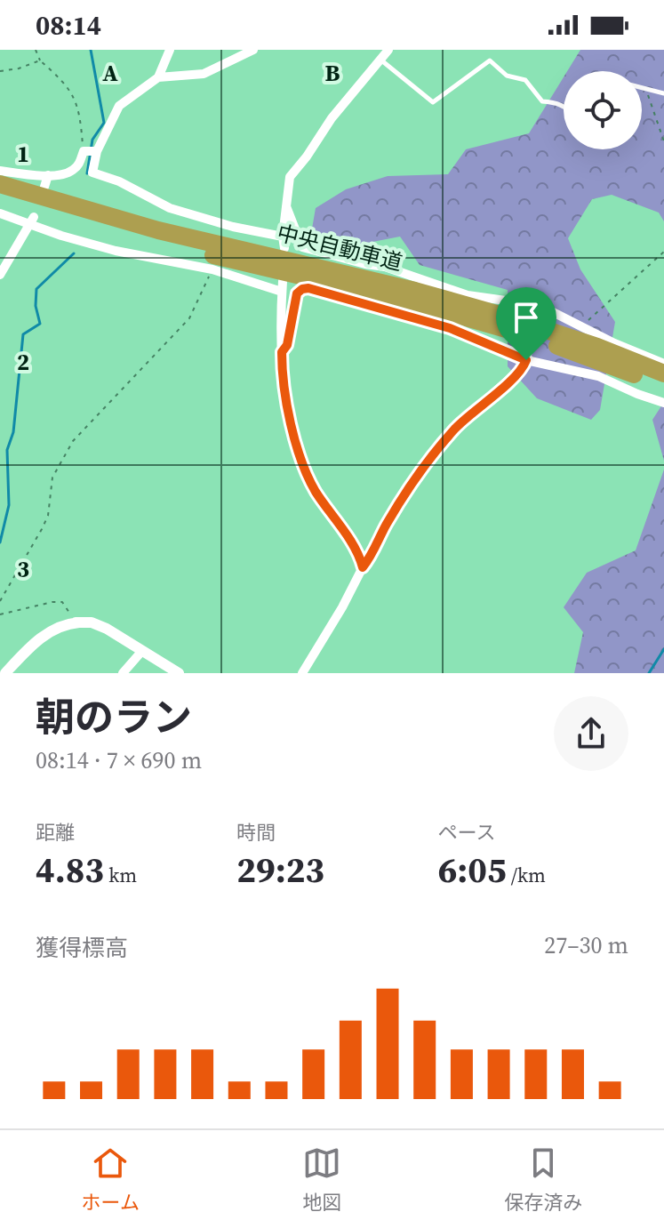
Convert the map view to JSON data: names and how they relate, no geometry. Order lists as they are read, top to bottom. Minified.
{"streets":{"highway":["中央自動車道"]},"page":{"status":"08:14","heading":["朝のラン","08:14 · 7 × 690 m"],"stats":[["距離","4.83 km"],["時間","29:23"],["ペース","6:05 /km"]],"chart":["獲得標高","27–30 m"],"tabs":["ホーム","地図","保存済み"]},"grid":{"columns":["A","B"],"rows":["1","2","3"]}}
